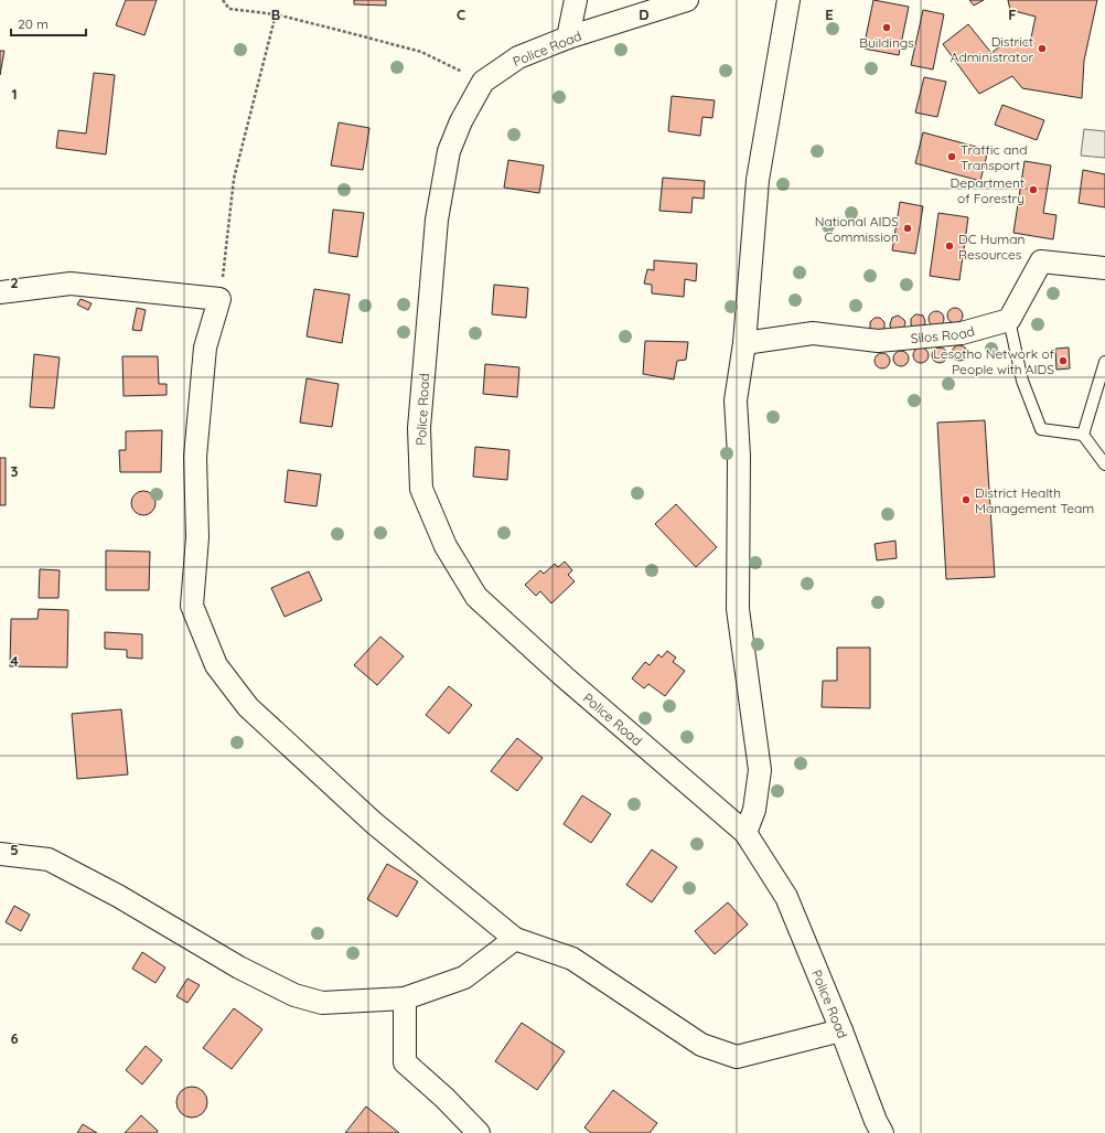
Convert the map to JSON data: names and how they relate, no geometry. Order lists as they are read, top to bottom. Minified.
{"streets":{"street":["Police Road","Silos Road"]},"places":["Buildings","District Administrator","Traffic and Transport","Department of Forestry","National AIDS Commission","DC Human Resources","Lesotho Network of People with AIDS","District Health Management Team"],"scale_bar":"20 m","grid":{"columns":["B","C","D","E","F"],"rows":["1","2","3","4","5","6"]}}
